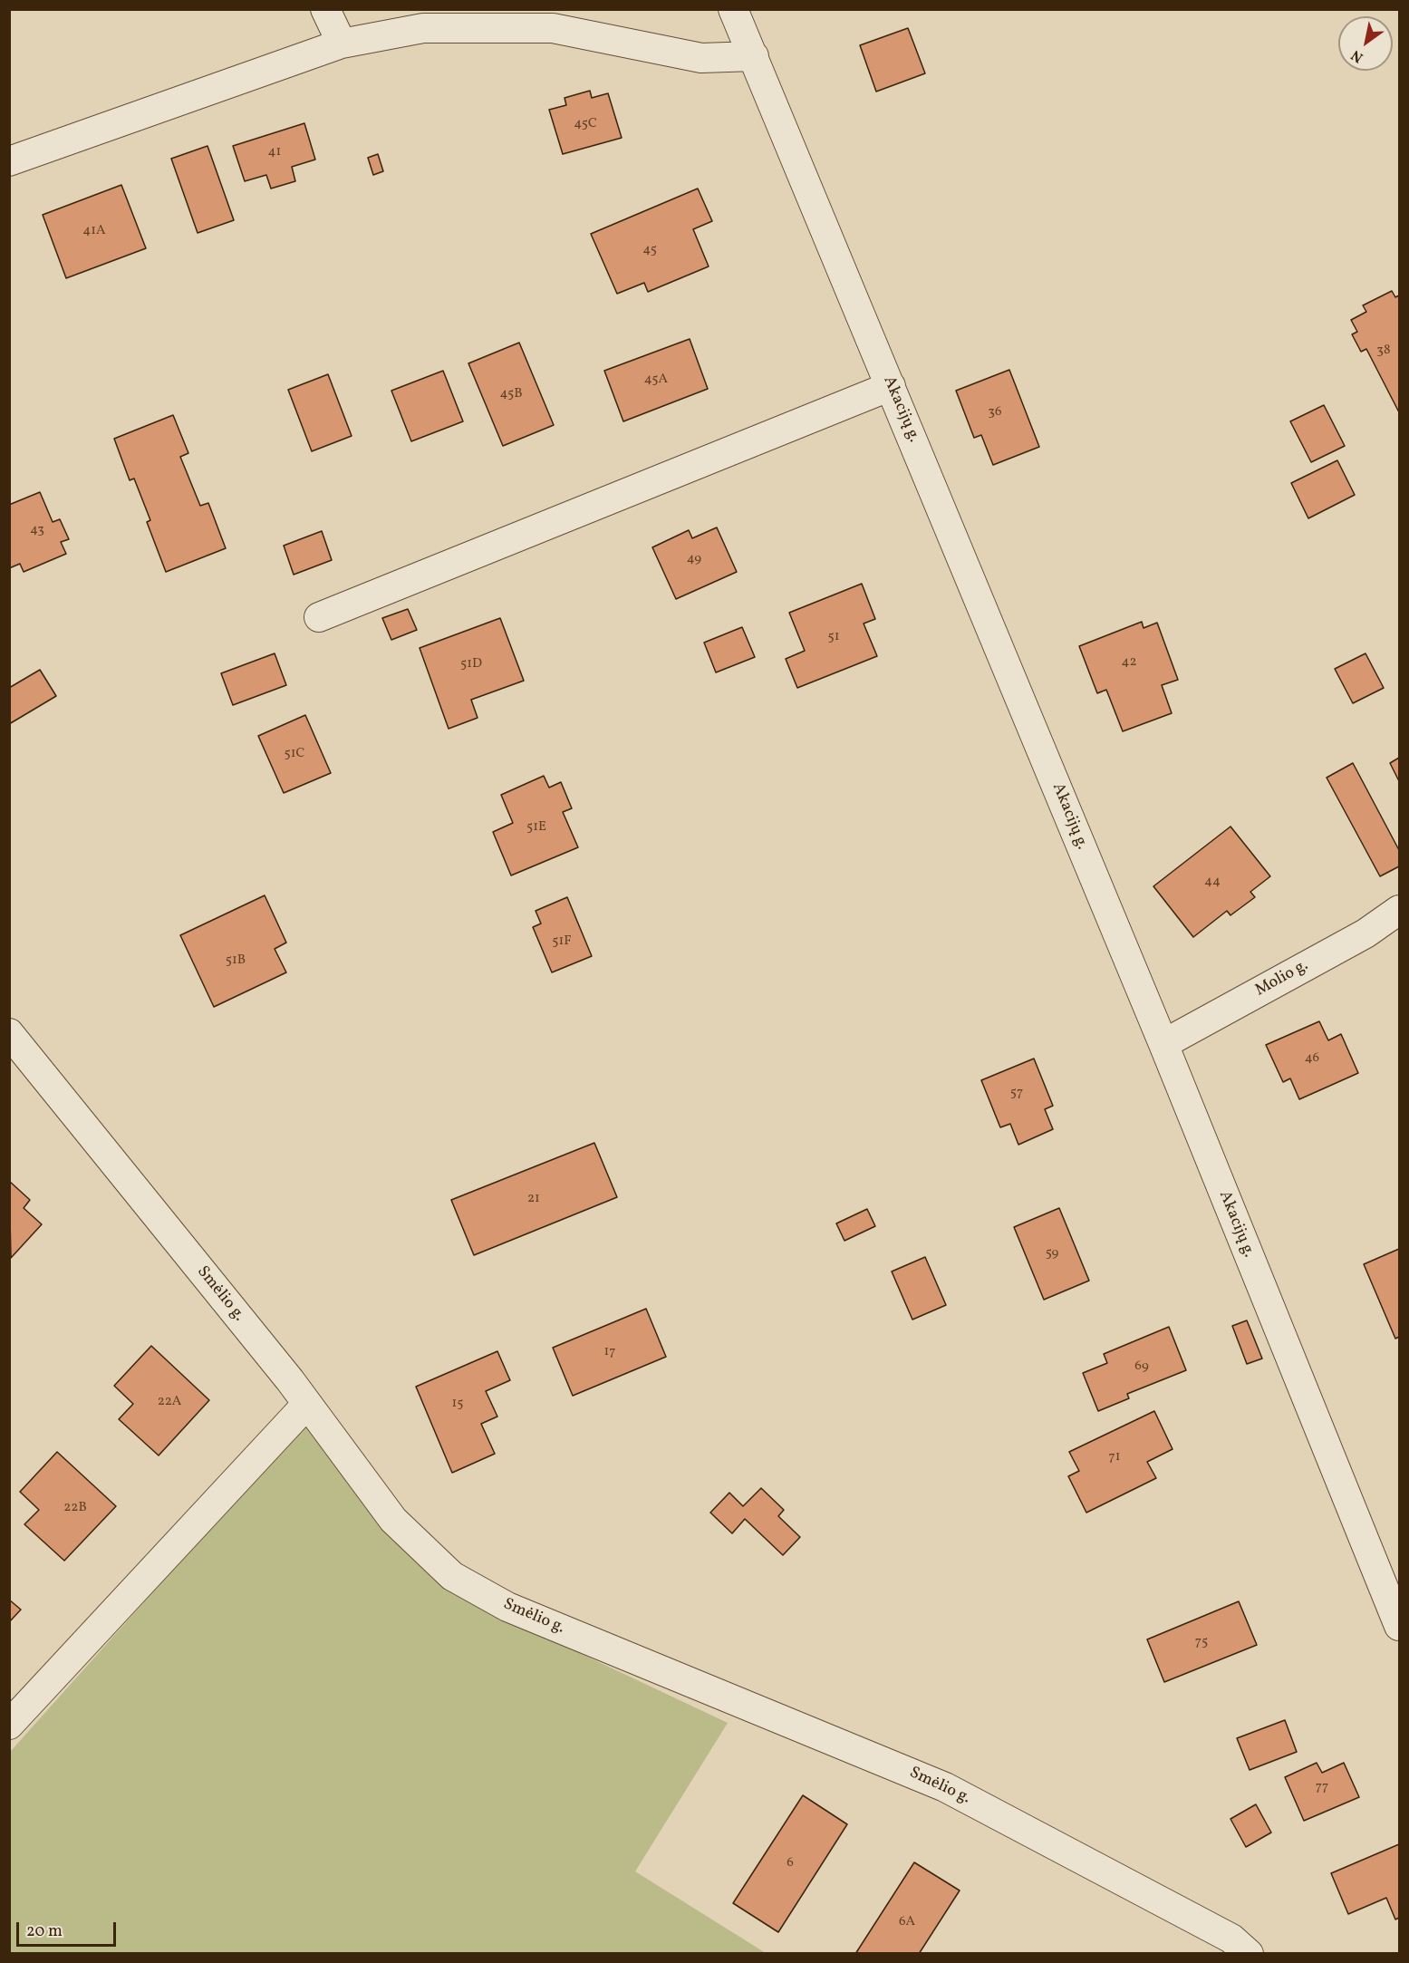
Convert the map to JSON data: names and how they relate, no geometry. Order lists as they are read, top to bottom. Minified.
{"streets":{"street":["Akacijų g.","Molio g.","Smėlio g."]},"crossings":[["Akacijų g.","Molio g."]],"house_numbers":["45C","41","41A","45","38","45A","45B","36","43","49","51","42","51D","51C","51E","44","51F","51B","46","57","21","59","17","69","22A","15","71","22B","75","77","6","6A"],"scale_bar":"20 m","north":"bottom left"}
